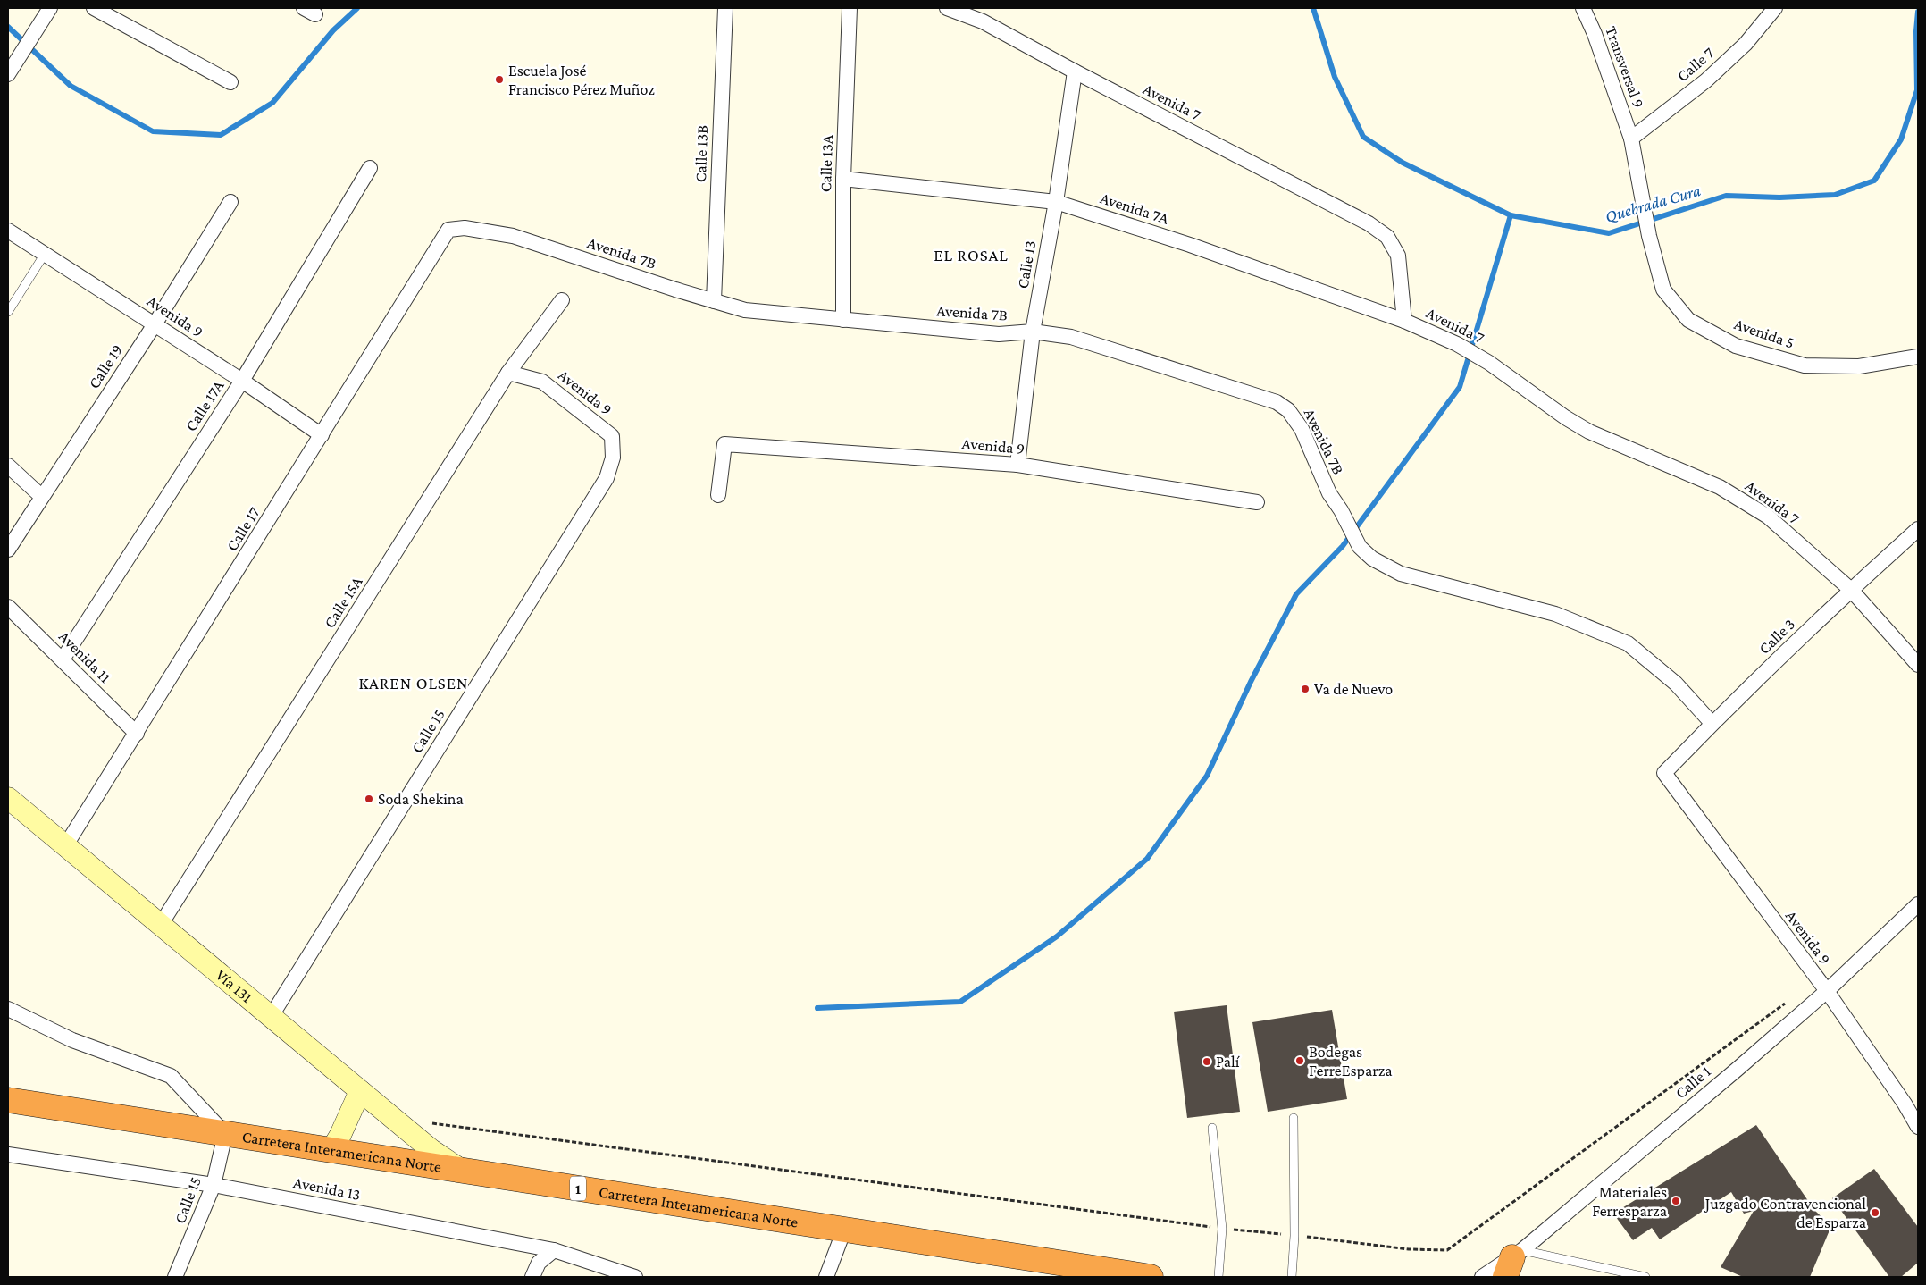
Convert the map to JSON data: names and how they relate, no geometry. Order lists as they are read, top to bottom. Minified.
{"streets":{"highway":["Carretera Interamericana Norte","1"],"main road":["Vía 131"],"street":["Calle 7","Transversal 9","Avenida 7","Calle 13B","Calle 13A","Avenida 7A","Avenida 7B","Calle 13","Avenida 9","Avenida 5","Calle 19","Calle 17A","Calle 17","Calle 15A","Calle 3","Avenida 11","Calle 15","Calle 1","Avenida 13"]},"crossings":[["Calle 7","Transversal 9"],["Calle 7","Avenida 5"],["Transversal 9","Avenida 5"],["Avenida 7","Avenida 7A"],["Avenida 7","Calle 13"],["Avenida 7","Calle 3"],["Calle 13B","Avenida 7B"],["Calle 13A","Avenida 7A"],["Calle 13A","Avenida 7B"],["Avenida 7A","Calle 13"],["Avenida 7B","Calle 13"],["Avenida 7B","Calle 17"],["Avenida 7B","Calle 3"],["Calle 13","Avenida 9"],["Avenida 9","Calle 19"],["Avenida 9","Calle 17A"],["Avenida 9","Calle 17"],["Avenida 9","Calle 15A"],["Avenida 9","Calle 3"],["Avenida 9","Calle 15"],["Avenida 9","Calle 1"],["Calle 17A","Avenida 11"],["Calle 17","Avenida 11"],["Calle 17","Vía 131"],["Calle 15A","Vía 131"],["Calle 15","Vía 131"],["Calle 15","Carretera Interamericana Norte"],["Calle 15","Avenida 13"],["Vía 131","Carretera Interamericana Norte"]],"districts":["EL ROSAL","KAREN OLSEN"],"water":["Quebrada Cura"],"places":["Escuela José Francisco Pérez Muñoz","Va de Nuevo","Soda Shekina","Bodegas FerreEsparza","Palí","Materiales Ferresparza","Juzgado Contravencional de Esparza"]}
